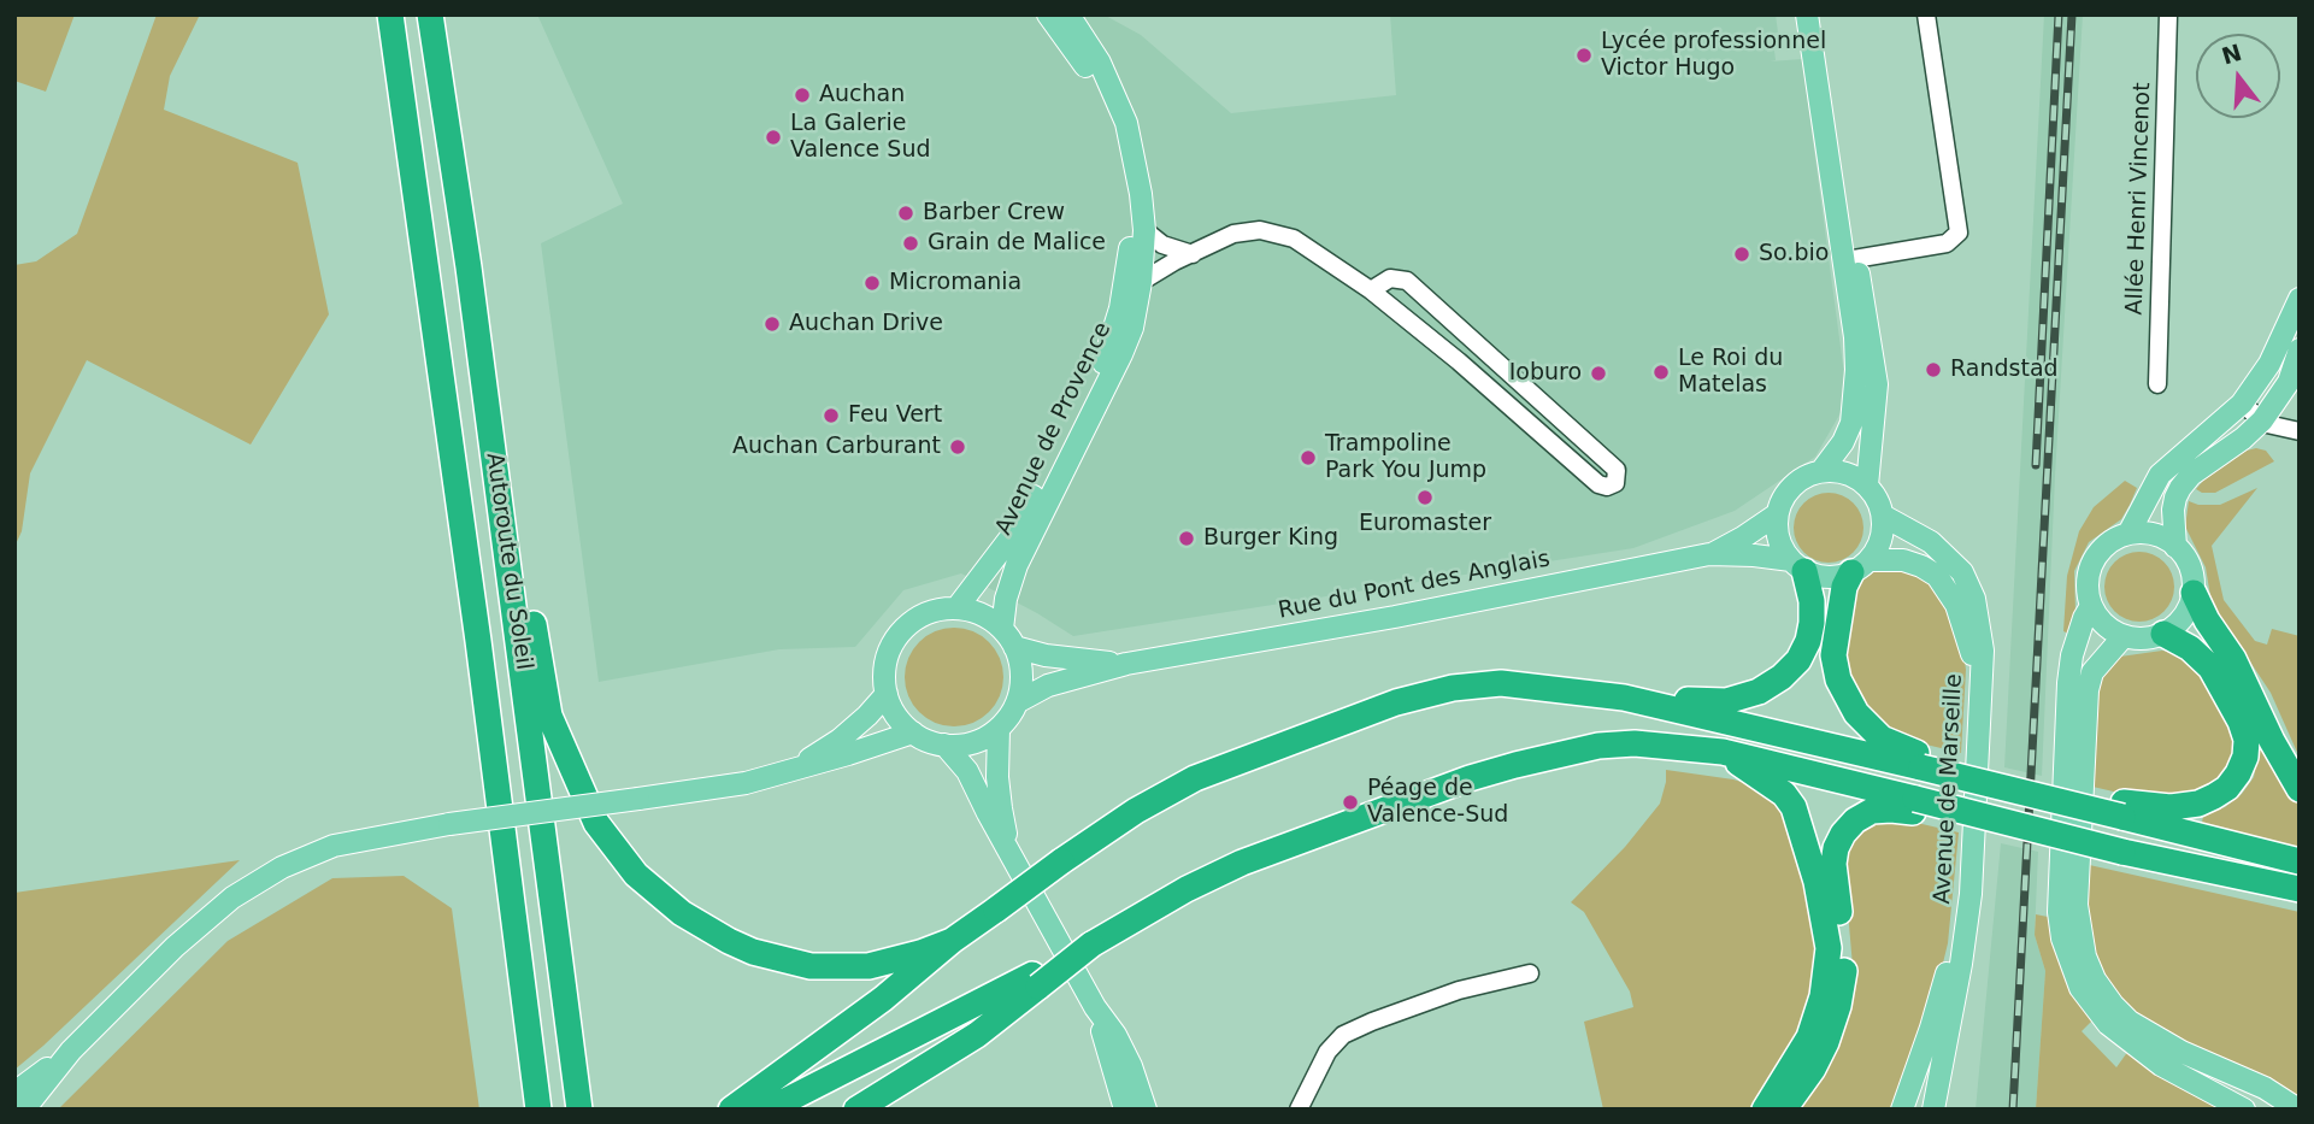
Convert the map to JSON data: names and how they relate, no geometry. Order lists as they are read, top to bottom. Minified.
{"streets":{"highway":["Autoroute du Soleil"],"main road":["Avenue de Provence","Rue du Pont des Anglais","Avenue de Marseille"],"street":["Allée Henri Vincenot"]},"crossings":[["Avenue de Provence","Rue du Pont des Anglais"],["Rue du Pont des Anglais","Avenue de Marseille"]],"places":["Lycée professionnel Victor Hugo","Auchan","La Galerie Valence Sud","Barber Crew","Grain de Malice","So.bio","Micromania","Auchan Drive","Randstad","Le Roi du Matelas","Ioburo","Feu Vert","Auchan Carburant","Trampoline Park You Jump","Euromaster","Burger King","Péage de Valence-Sud"],"north":"top"}
